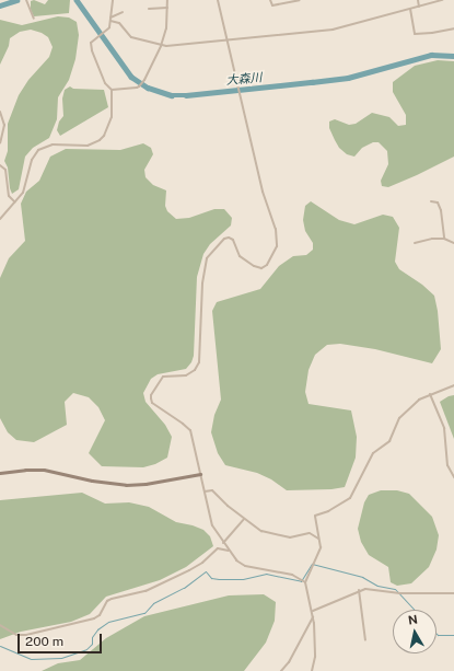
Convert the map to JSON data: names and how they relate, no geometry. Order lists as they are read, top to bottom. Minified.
{"water":["大森川"],"scale_bar":"200 m","north":"top"}
